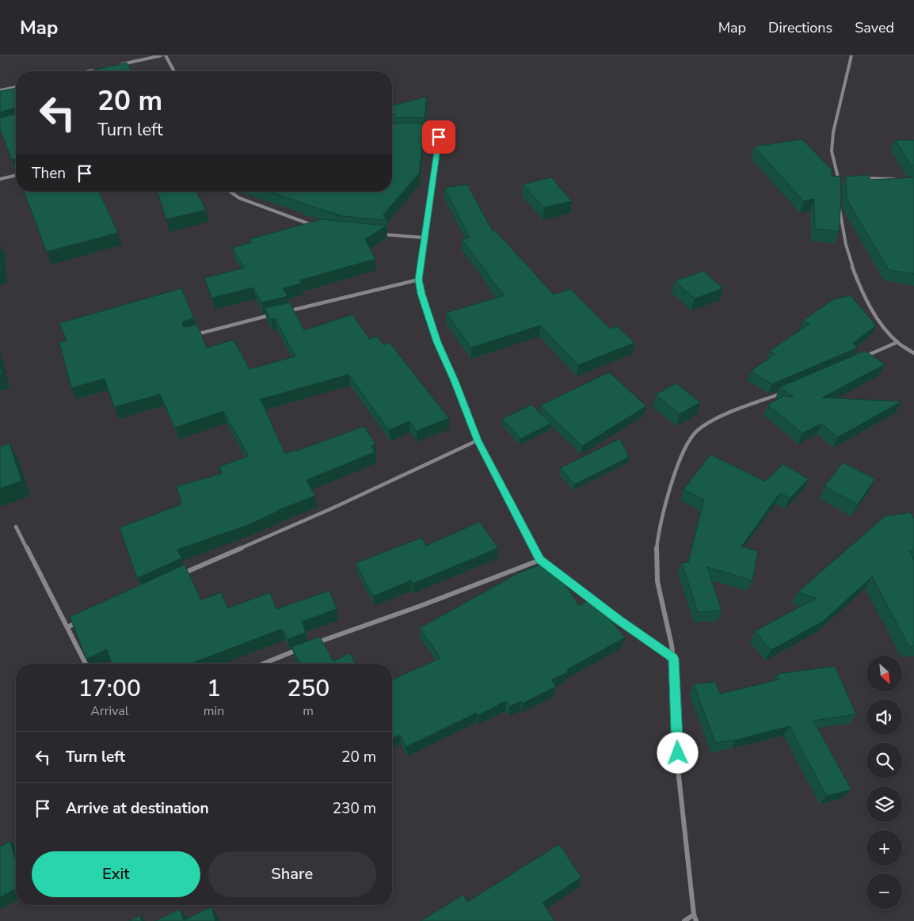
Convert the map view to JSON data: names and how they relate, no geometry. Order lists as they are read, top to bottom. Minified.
{"north":"bottom right","page":{"header":"Map","nav":["Map","Directions","Saved"],"turn":["20 m","Turn left"],"then":"Then","map_buttons":["+","−"],"eta":["17:00","Arrival","1","min","250","m"],"list":[{"name":"Turn left","value":"20 m"},{"name":"Arrive at destination","value":"230 m"}],"buttons":["Exit","Share"]}}
